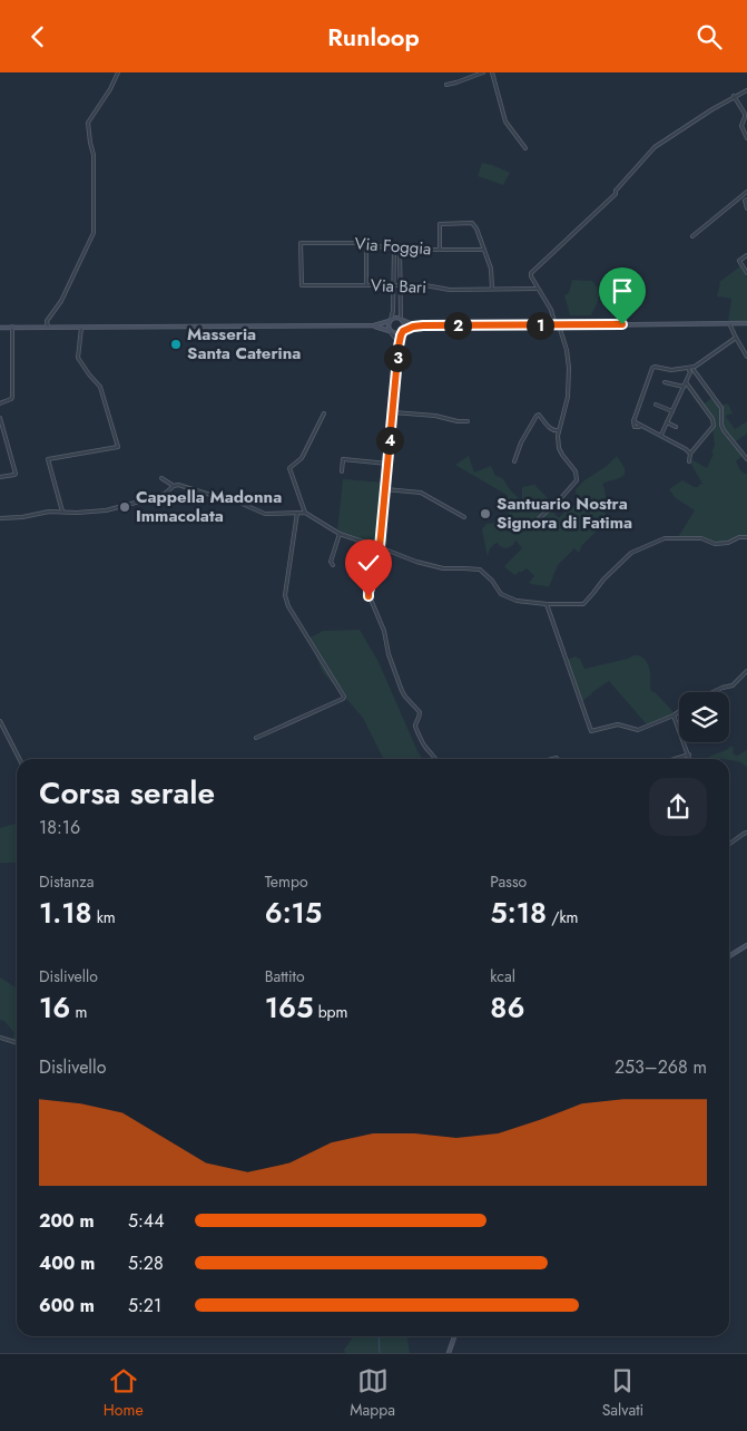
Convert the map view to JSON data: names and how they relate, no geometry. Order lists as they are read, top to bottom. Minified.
{"streets":{"street":["Via Foggia","Via Bari"]},"crossings":[["Via Foggia","Via Bari"]],"places":["Masseria Santa Caterina","Cappella Madonna Immacolata","Santuario Nostra Signora di Fatima"],"page":{"header":"Runloop","pins":["1","2","3","4"],"heading":["Corsa serale","18:16"],"stats":[["Distanza","1.18 km"],["Tempo","6:15"],["Passo","5:18 /km"],["Dislivello","16 m"],["Battito","165 bpm"],["kcal","86"]],"chart":["Dislivello","253–268 m"],"list":[{"name":"200 m","note":"5:44"},{"name":"400 m","note":"5:28"},{"name":"600 m","note":"5:21"}],"tabs":["Home","Mappa","Salvati"]}}
